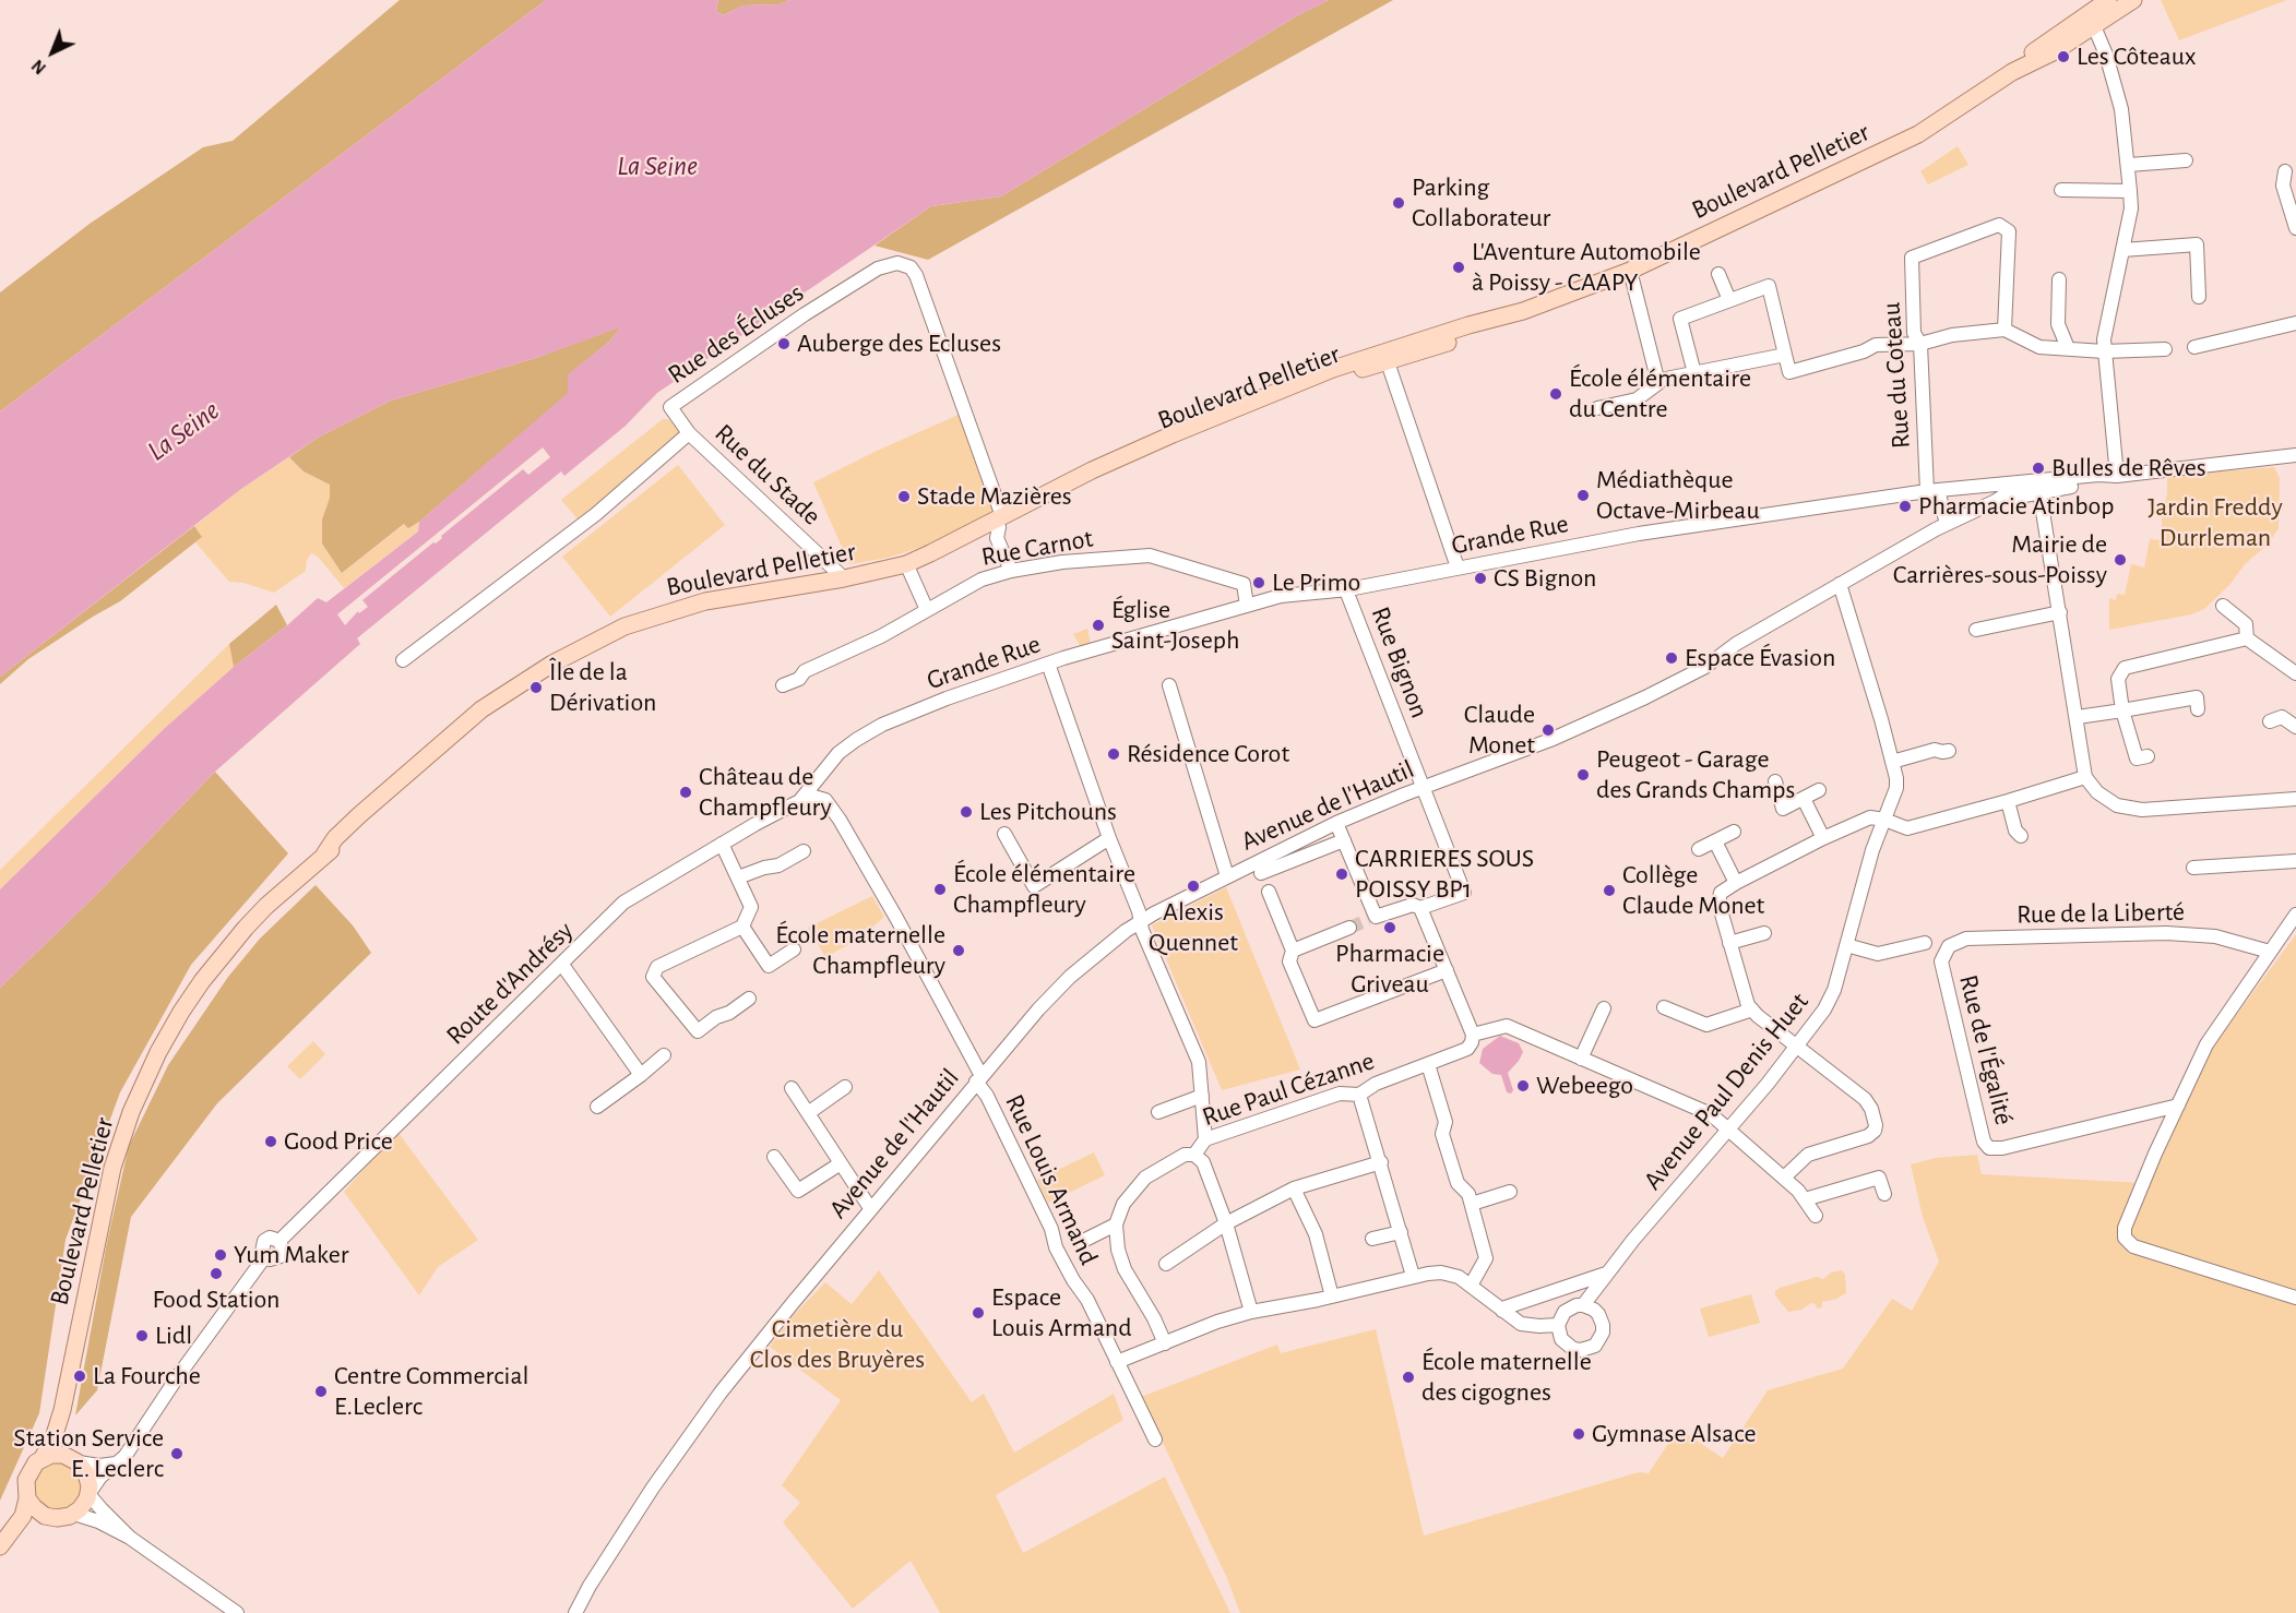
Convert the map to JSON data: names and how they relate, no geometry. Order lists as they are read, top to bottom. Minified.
{"streets":{"main road":["Boulevard Pelletier"],"street":["Rue des Écluses","Rue du Coteau","Rue du Stade","Grande Rue","Rue Carnot","Rue Bignon","Avenue de l'Hautil","Rue de la Liberté","Route d'Andrésy","Rue de l'Égalité","Rue Paul Cézanne","Avenue Paul Denis Huet","Rue Louis Armand"]},"crossings":[["Boulevard Pelletier","Rue des Écluses"],["Boulevard Pelletier","Rue du Stade"],["Boulevard Pelletier","Route d'Andrésy"],["Rue des Écluses","Rue du Stade"],["Rue des Écluses","Rue Carnot"],["Rue du Coteau","Grande Rue"],["Rue du Coteau","Avenue de l'Hautil"],["Grande Rue","Rue Carnot"],["Grande Rue","Rue Bignon"],["Grande Rue","Route d'Andrésy"],["Grande Rue","Rue Louis Armand"],["Rue Bignon","Avenue de l'Hautil"],["Avenue de l'Hautil","Avenue Paul Denis Huet"],["Avenue de l'Hautil","Rue Louis Armand"],["Rue de la Liberté","Rue de l'Égalité"]],"water":["La Seine"],"parks":["Jardin Freddy Durrleman","Cimetière du Clos des Bruyères"],"places":["Les Côteaux","Parking Collaborateur","L'Aventure Automobile à Poissy - CAAPY","Auberge des Ecluses","École élémentaire du Centre","Bulles de Rêves","Médiathèque Octave-Mirbeau","Stade Mazières","Pharmacie Atinbop","Mairie de Carrières-sous-Poissy","CS Bignon","Le Primo","Église Saint-Joseph","Espace Évasion","Île de la Dérivation","Claude Monet","Résidence Corot","Peugeot - Garage des Grands Champs","Château de Champfleury","Les Pitchouns","CARRIERES SOUS POISSY BP1","Alexis Quennet","École élémentaire Champfleury","Collège Claude Monet","Pharmacie Griveau","École maternelle Champfleury","Webeego","Good Price","Yum Maker","Food Station","Espace Louis Armand","Lidl","La Fourche","École maternelle des cigognes","Centre Commercial E.Leclerc","Gymnase Alsace","Station Service E. Leclerc"],"north":"bottom left"}
